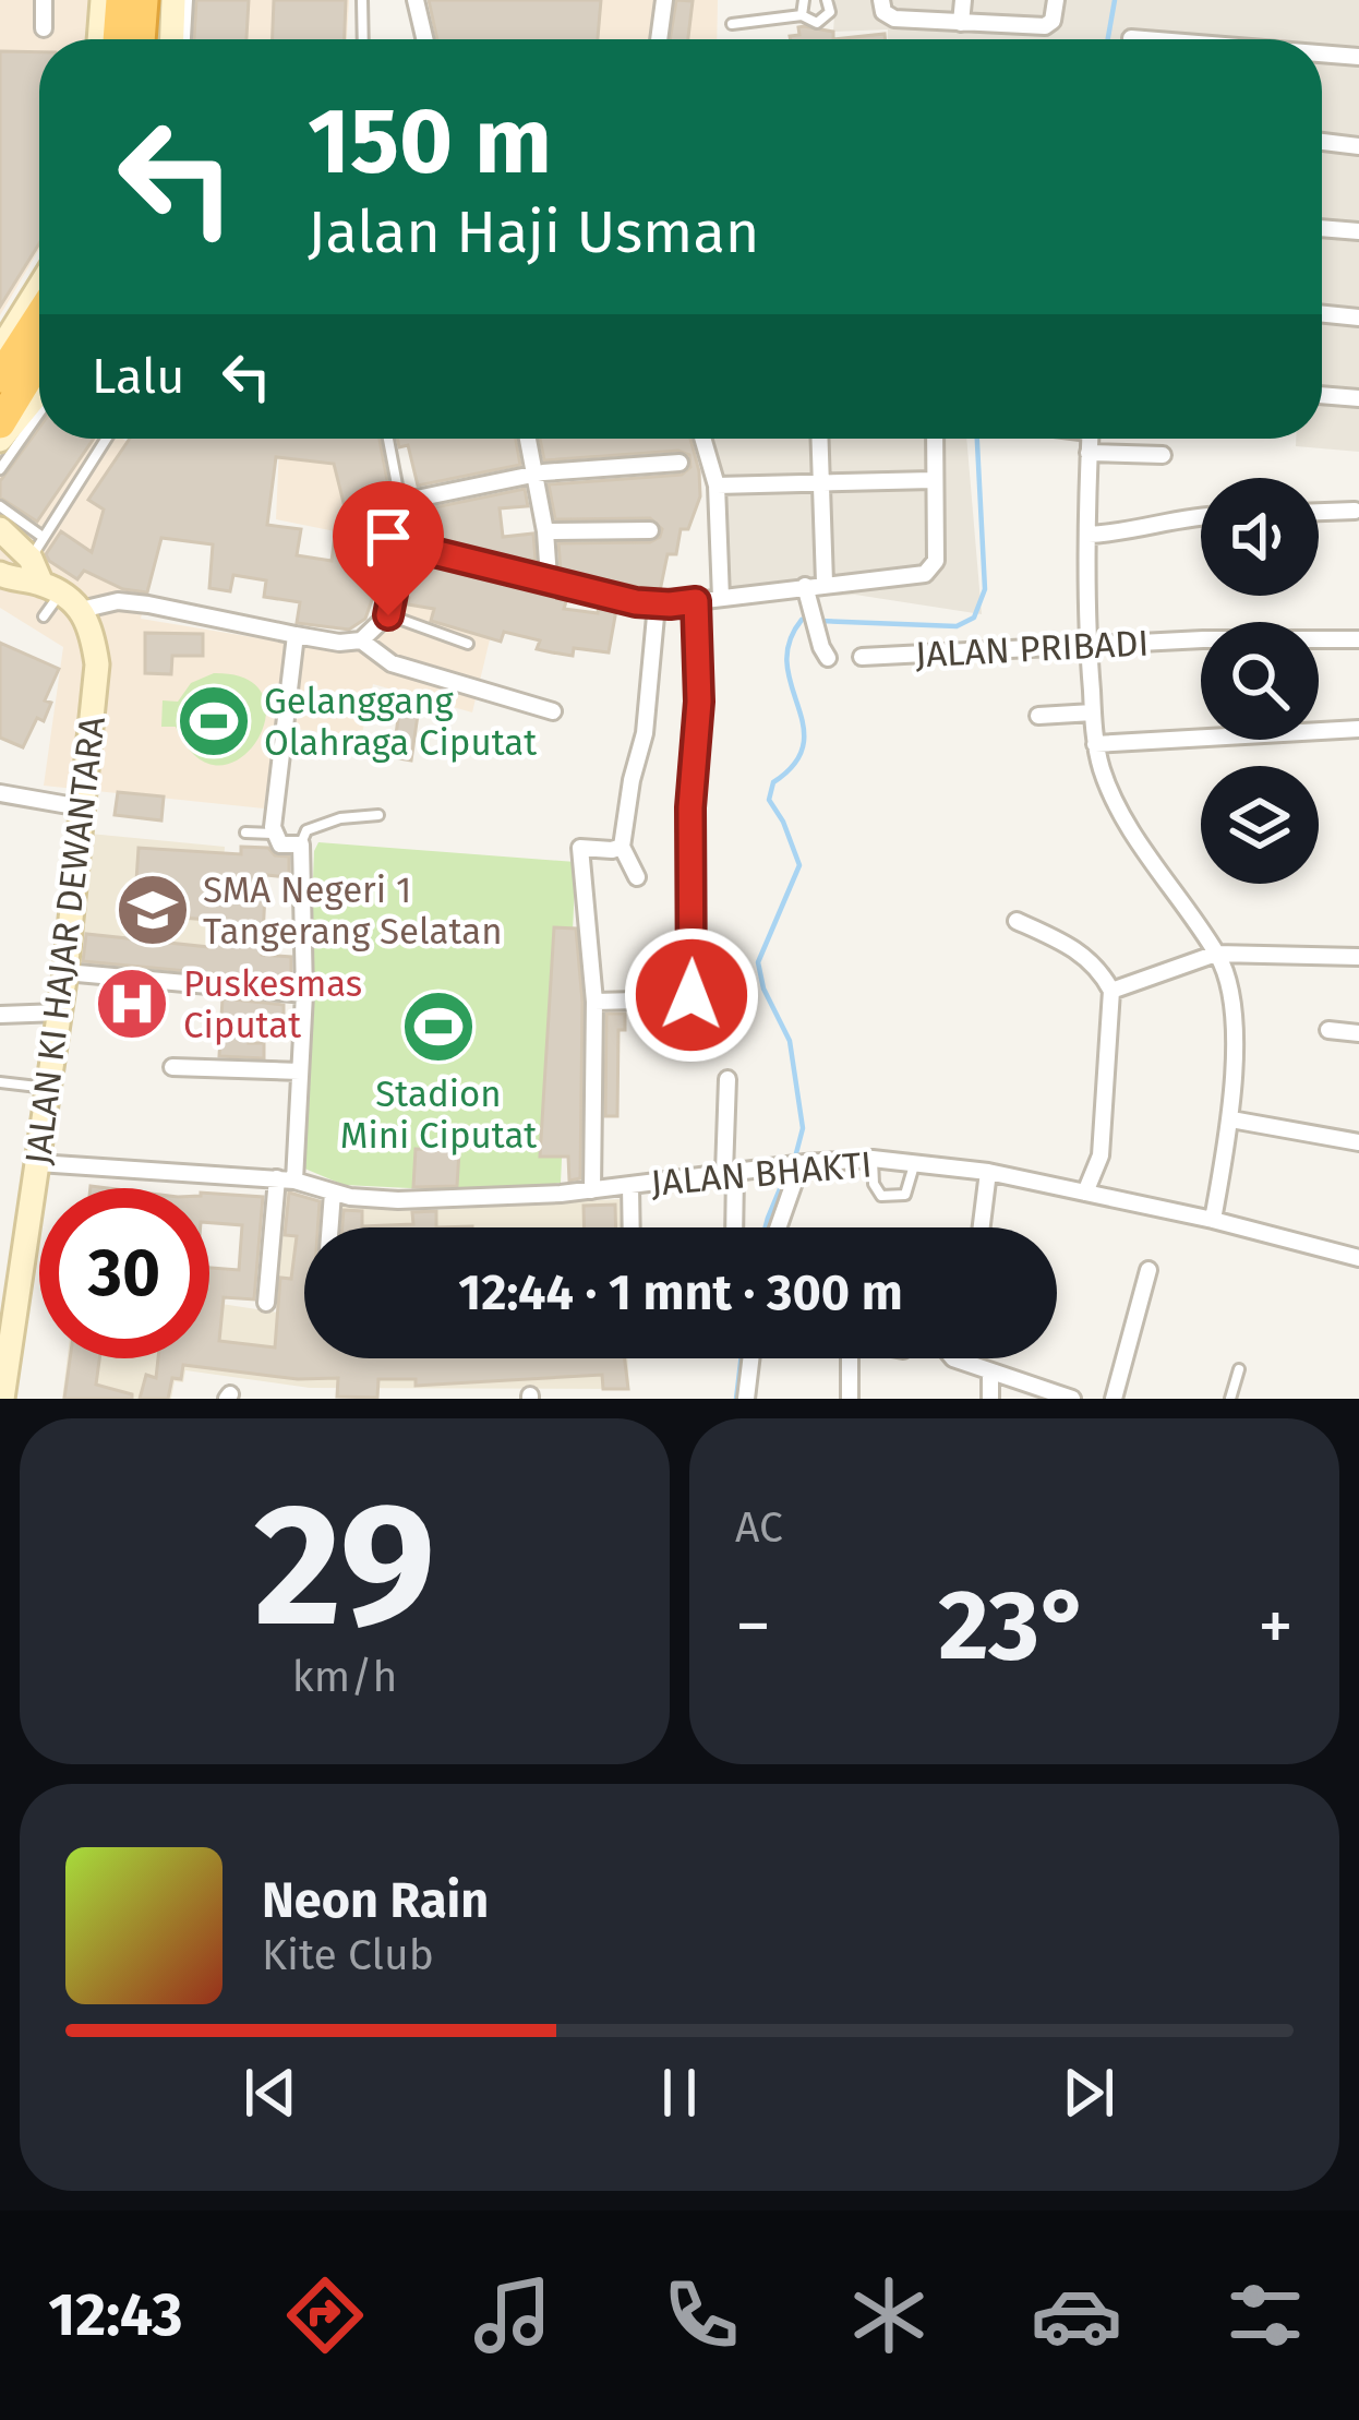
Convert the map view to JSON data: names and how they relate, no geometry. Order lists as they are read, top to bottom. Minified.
{"streets":{"main road":["JALAN KI HAJAR DEWANTARA"],"street":["JALAN PRIBADI","JALAN BHAKTI"]},"crossings":[["JALAN KI HAJAR DEWANTARA","JALAN BHAKTI"]],"places":{"sports":["Gelanggang Olahraga Ciputat","Stadion Mini Ciputat"],"school or university":["SMA Negeri 1 Tangerang Selatan"],"hospital":["Puskesmas Ciputat"]},"page":{"turn":["150 m","Jalan Haji Usman"],"then":"Lalu","limit":"30","trip":"12:44 · 1 mnt · 300 m","tile":[["29","km/h"],"AC"],"heat":["−","23°","+"],"song":["Neon Rain","Kite Club"],"tabs":"12:43"}}
